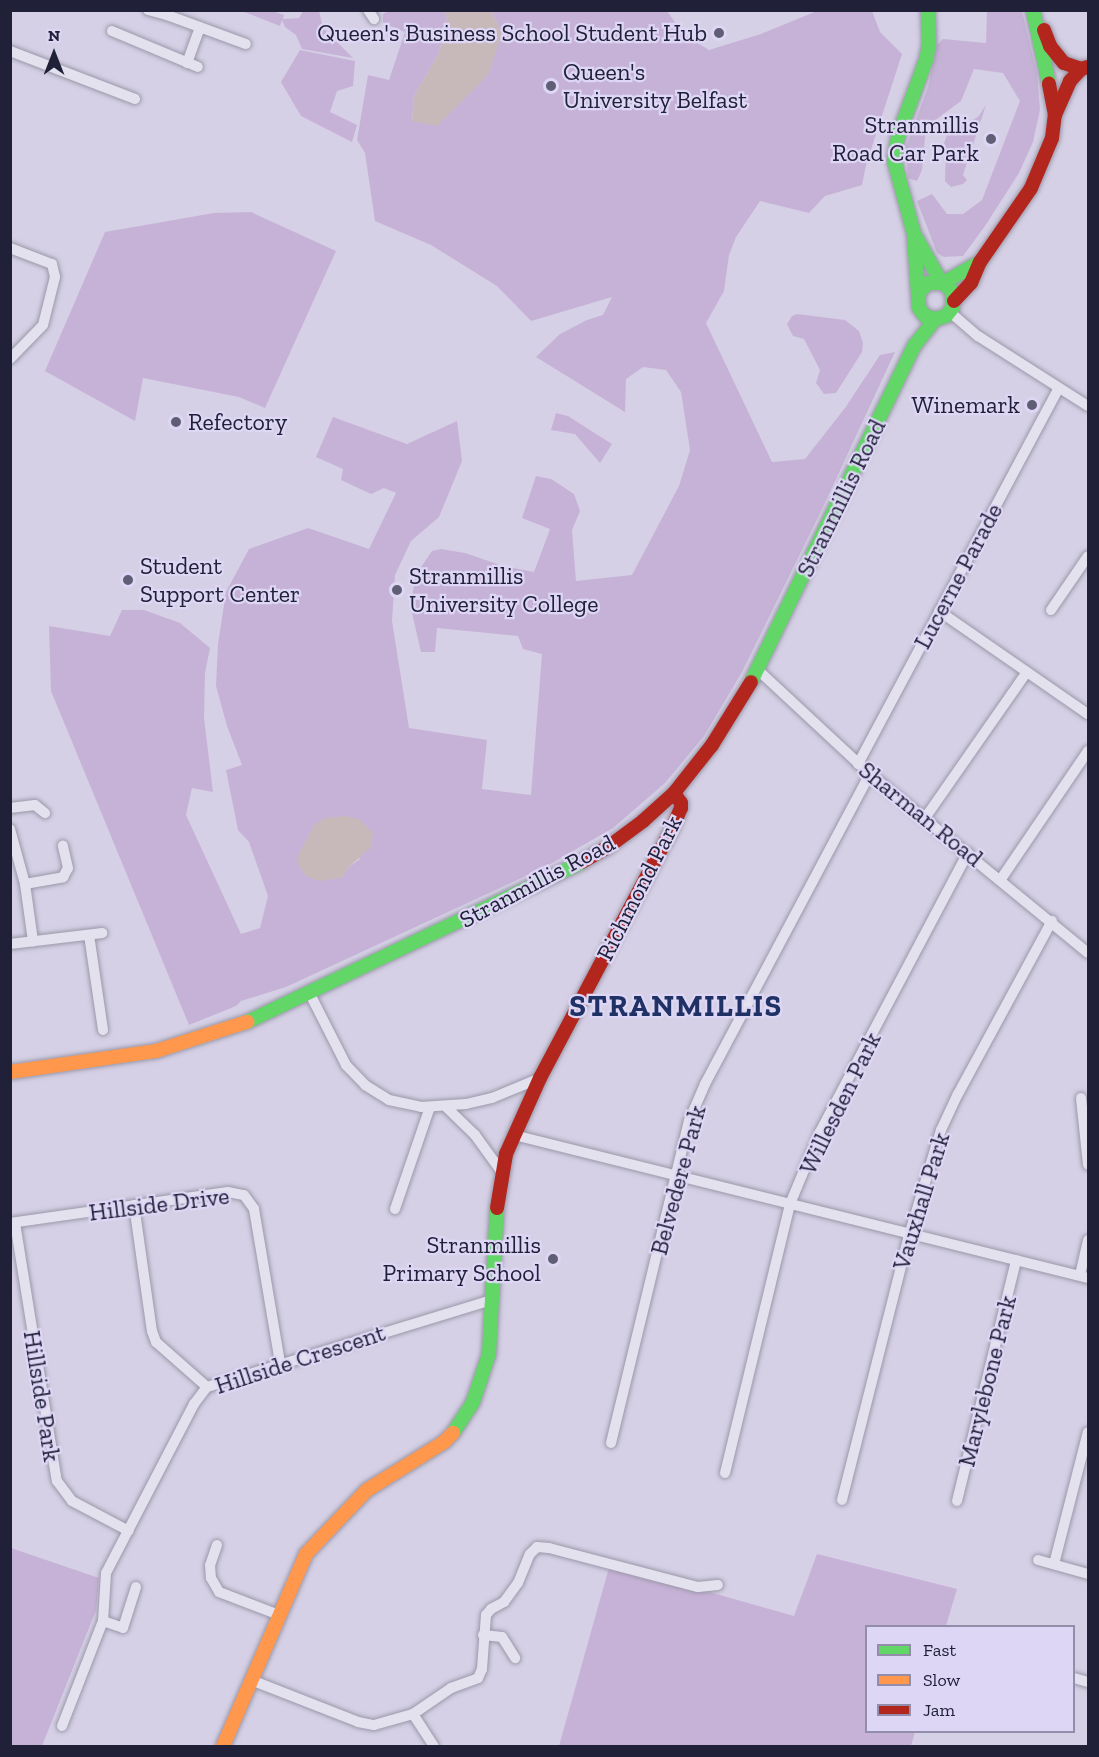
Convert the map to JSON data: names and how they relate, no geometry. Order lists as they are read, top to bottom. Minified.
{"streets":{"street":["Stranmillis Road","Lucerne Parade","Sharman Road","Richmond Park","Willesden Park","Belvedere Park","Vauxhall Park","Hillside Drive","Hillside Crescent","Marylebone Park","Hillside Park"]},"crossings":[["Stranmillis Road","Sharman Road"],["Stranmillis Road","Richmond Park"],["Lucerne Parade","Sharman Road"],["Sharman Road","Willesden Park"],["Sharman Road","Belvedere Park"],["Sharman Road","Vauxhall Park"],["Richmond Park","Hillside Crescent"],["Hillside Drive","Hillside Crescent"],["Hillside Drive","Hillside Park"],["Hillside Crescent","Hillside Park"]],"districts":["STRANMILLIS"],"places":["Queen's Business School Student Hub","Queen's University Belfast","Stranmillis Road Car Park","Winemark","Refectory","Student Support Center","Stranmillis University College","Stranmillis Primary School"],"legend":["Fast","Slow","Jam"],"north":"top"}
